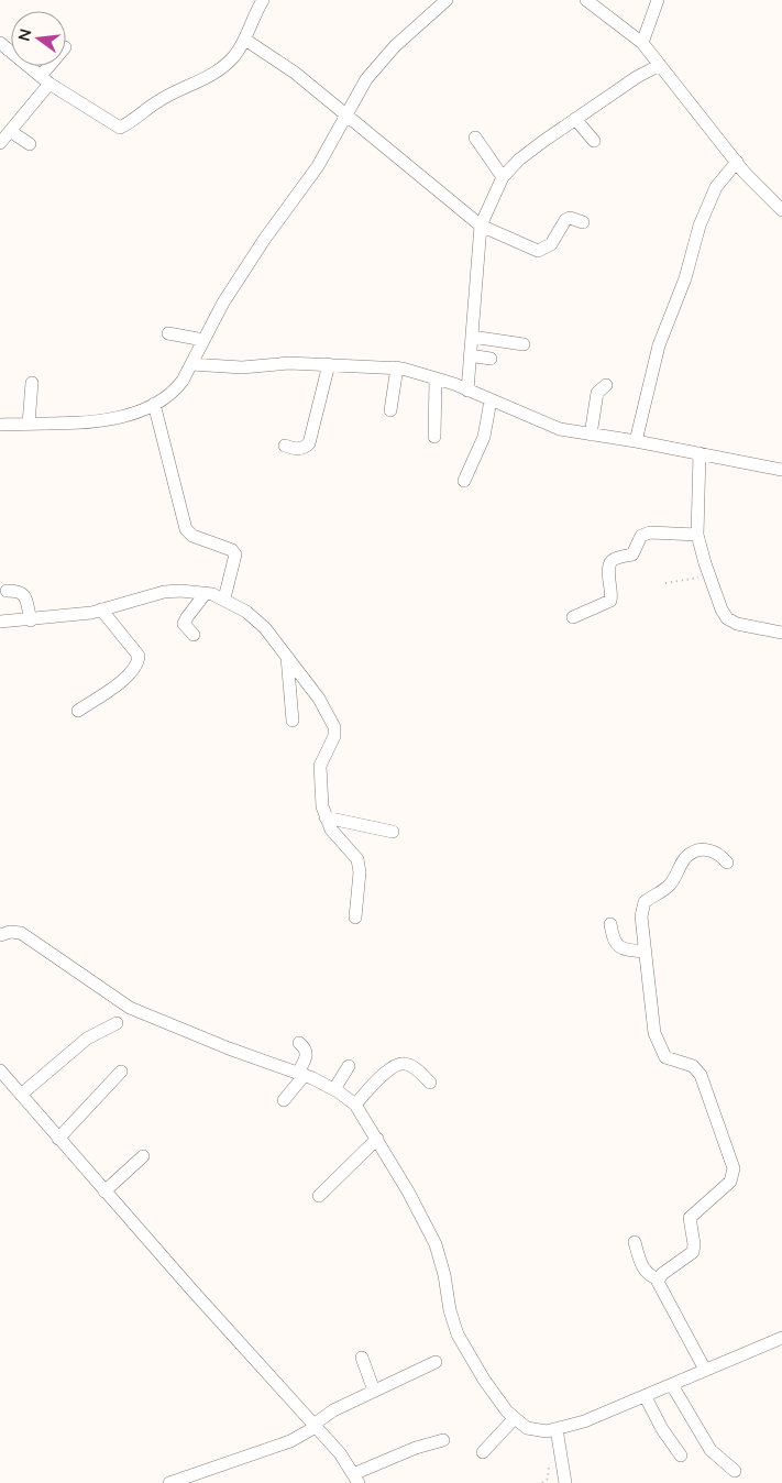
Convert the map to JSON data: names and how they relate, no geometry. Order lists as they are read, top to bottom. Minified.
{"north":"left"}
